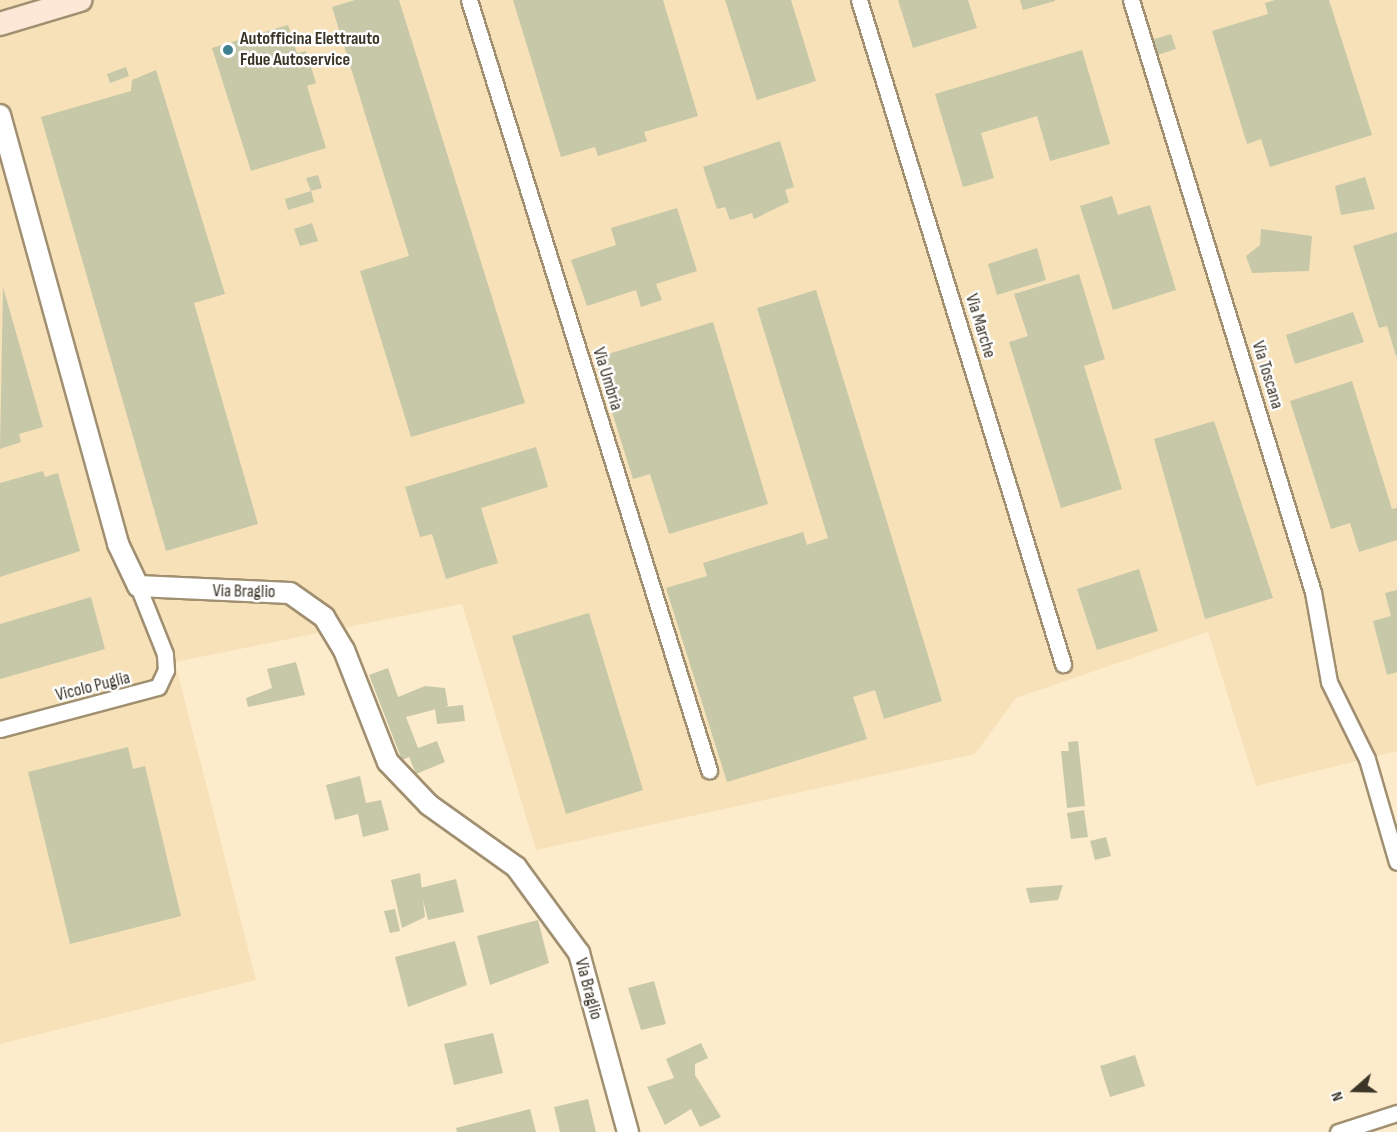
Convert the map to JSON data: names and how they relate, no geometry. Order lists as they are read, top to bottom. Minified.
{"streets":{"street":["Via Marche","Via Toscana","Via Umbria","Via Braglio","Vicolo Puglia"]},"crossings":[["Via Braglio","Vicolo Puglia"]],"places":["Autofficina Elettrauto Fdue Autoservice"],"north":"left"}
